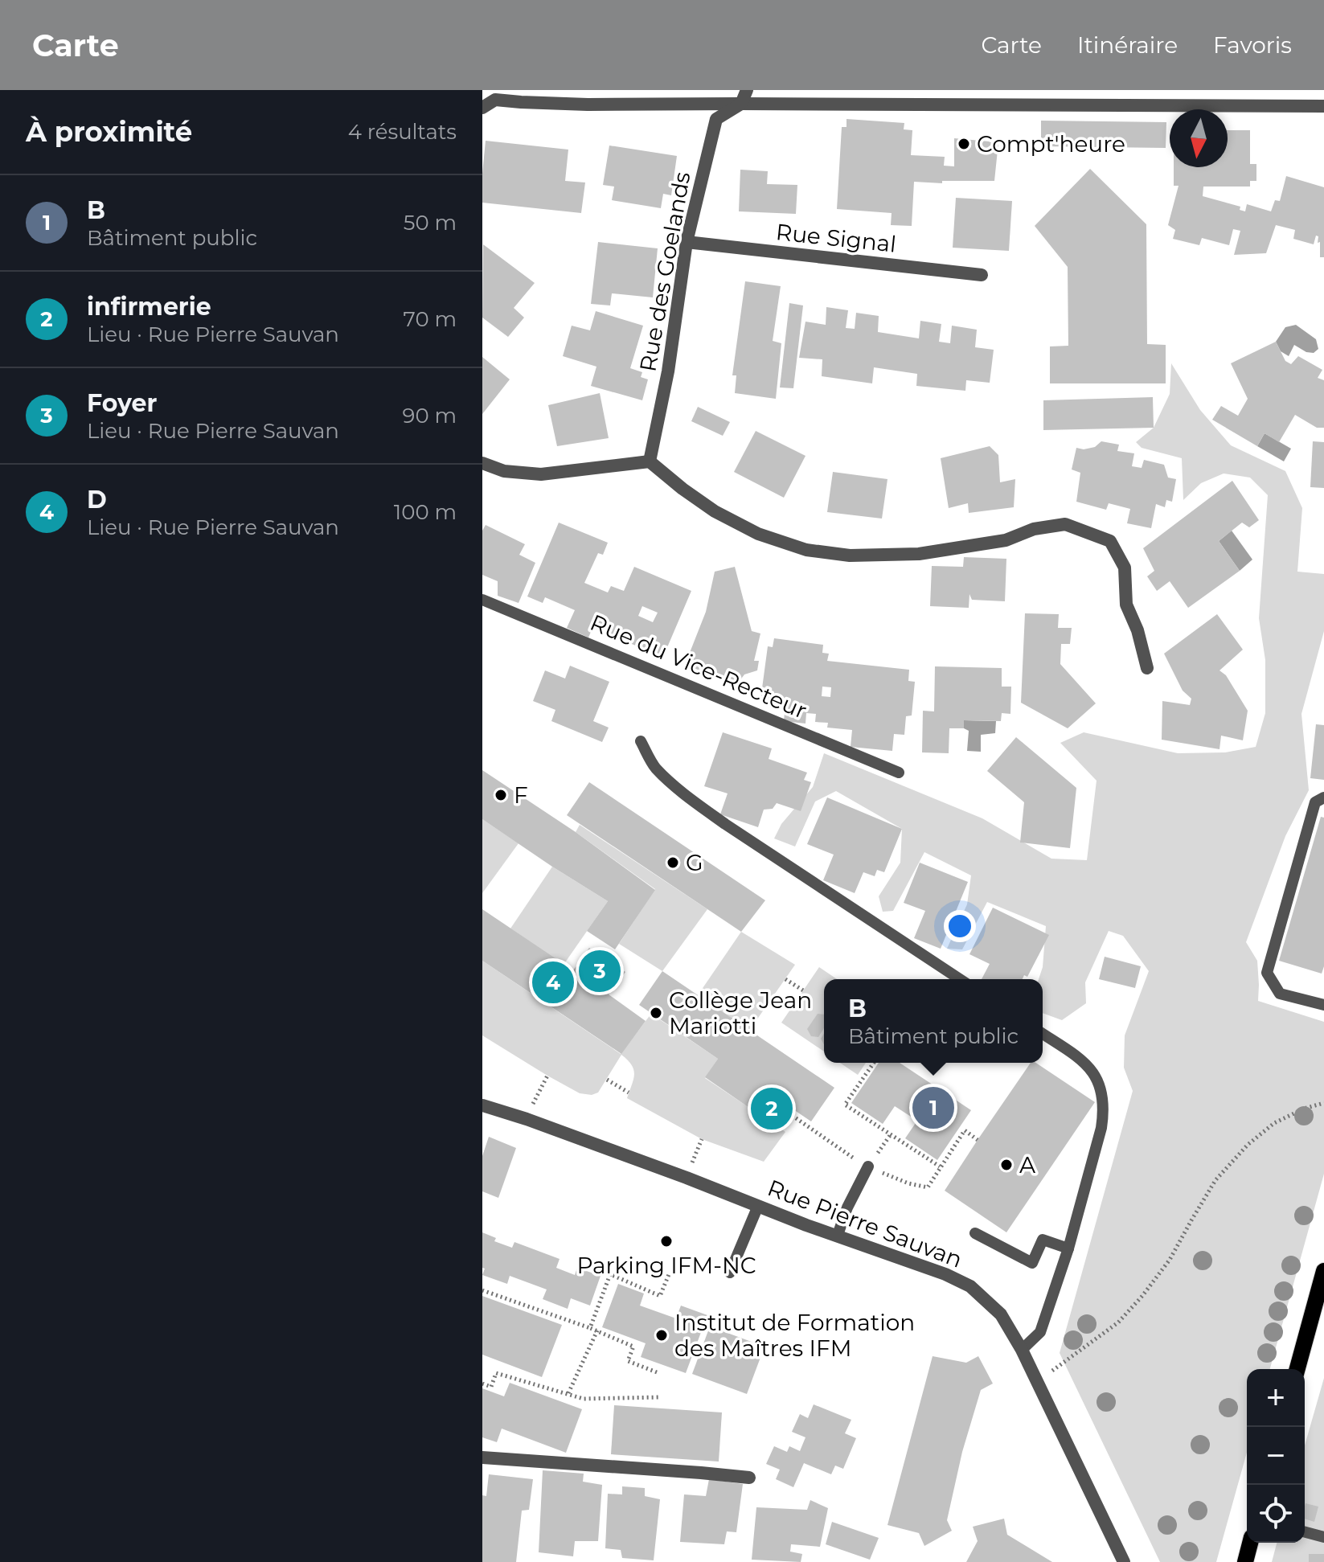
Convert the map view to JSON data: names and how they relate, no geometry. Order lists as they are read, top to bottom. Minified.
{"streets":{"street":["Rue Signal","Rue des Goelands","Rue Pierre Sauvan"],"lane":["Rue du Vice-Recteur"]},"crossings":[["Rue Signal","Rue des Goelands"]],"places":["Compt'heure","F","G","Collège Jean Mariotti","A","Parking IFM-NC","Institut de Formation des Maîtres IFM"],"north":"bottom","page":{"header":"Carte","nav":["Carte","Itinéraire","Favoris"],"heading":["À proximité","4 résultats"],"list":[{"mark":"1","name":"B","note":"Bâtiment public","value":"50 m"},{"mark":"2","name":"infirmerie","note":"Lieu · Rue Pierre Sauvan","value":"70 m"},{"mark":"3","name":"Foyer","note":"Lieu · Rue Pierre Sauvan","value":"90 m"},{"mark":"4","name":"D","note":"Lieu · Rue Pierre Sauvan","value":"100 m"}],"pins":["3","4","1","2"],"popup":["B","Bâtiment public"],"map_buttons":["+","−"]}}
